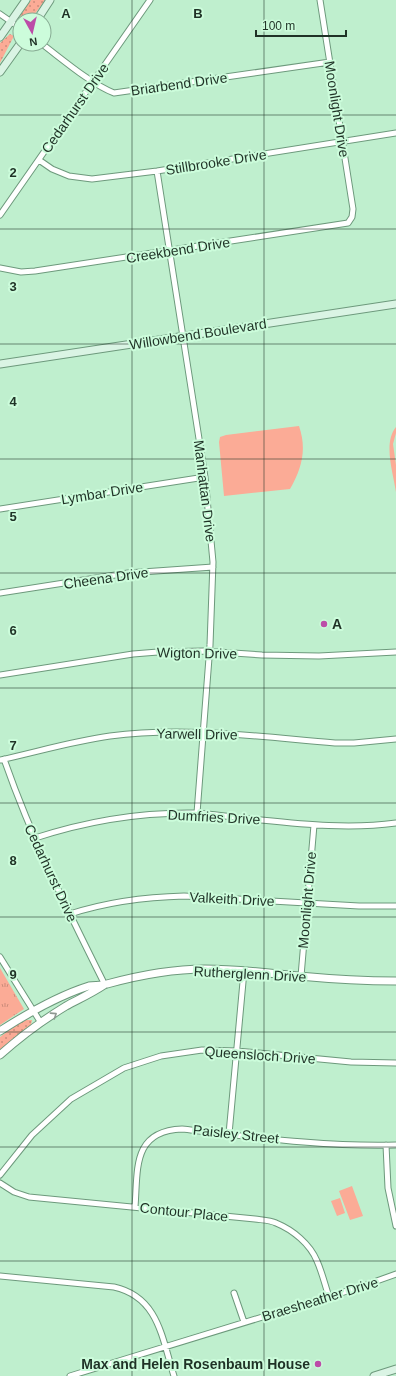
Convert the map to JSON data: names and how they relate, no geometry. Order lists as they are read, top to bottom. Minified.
{"streets":{"main road":["Willowbend Boulevard"],"street":["Briarbend Drive","Cedarhurst Drive","Moonlight Drive","Stillbrooke Drive","Creekbend Drive","Manhattan Drive","Lymbar Drive","Cheena Drive","Wigton Drive","Yarwell Drive","Dumfries Drive","Valkeith Drive","Rutherglenn Drive","Queensloch Drive","Paisley Street","Contour Place","Braesheather Drive"]},"crossings":[["Briarbend Drive","Cedarhurst Drive"],["Briarbend Drive","Moonlight Drive"],["Cedarhurst Drive","Stillbrooke Drive"],["Cedarhurst Drive","Yarwell Drive"],["Cedarhurst Drive","Dumfries Drive"],["Cedarhurst Drive","Valkeith Drive"],["Cedarhurst Drive","Rutherglenn Drive"],["Moonlight Drive","Stillbrooke Drive"],["Moonlight Drive","Creekbend Drive"],["Moonlight Drive","Dumfries Drive"],["Moonlight Drive","Valkeith Drive"],["Moonlight Drive","Rutherglenn Drive"],["Stillbrooke Drive","Manhattan Drive"],["Creekbend Drive","Manhattan Drive"],["Willowbend Boulevard","Manhattan Drive"],["Manhattan Drive","Lymbar Drive"],["Manhattan Drive","Cheena Drive"],["Manhattan Drive","Wigton Drive"],["Manhattan Drive","Yarwell Drive"],["Manhattan Drive","Dumfries Drive"],["Paisley Street","Contour Place"],["Contour Place","Braesheather Drive"]],"places":["A","Max and Helen Rosenbaum House"],"scale_bar":"100 m","north":"bottom","grid":{"columns":["A","B"],"rows":["2","3","4","5","6","7","8","9"]}}
